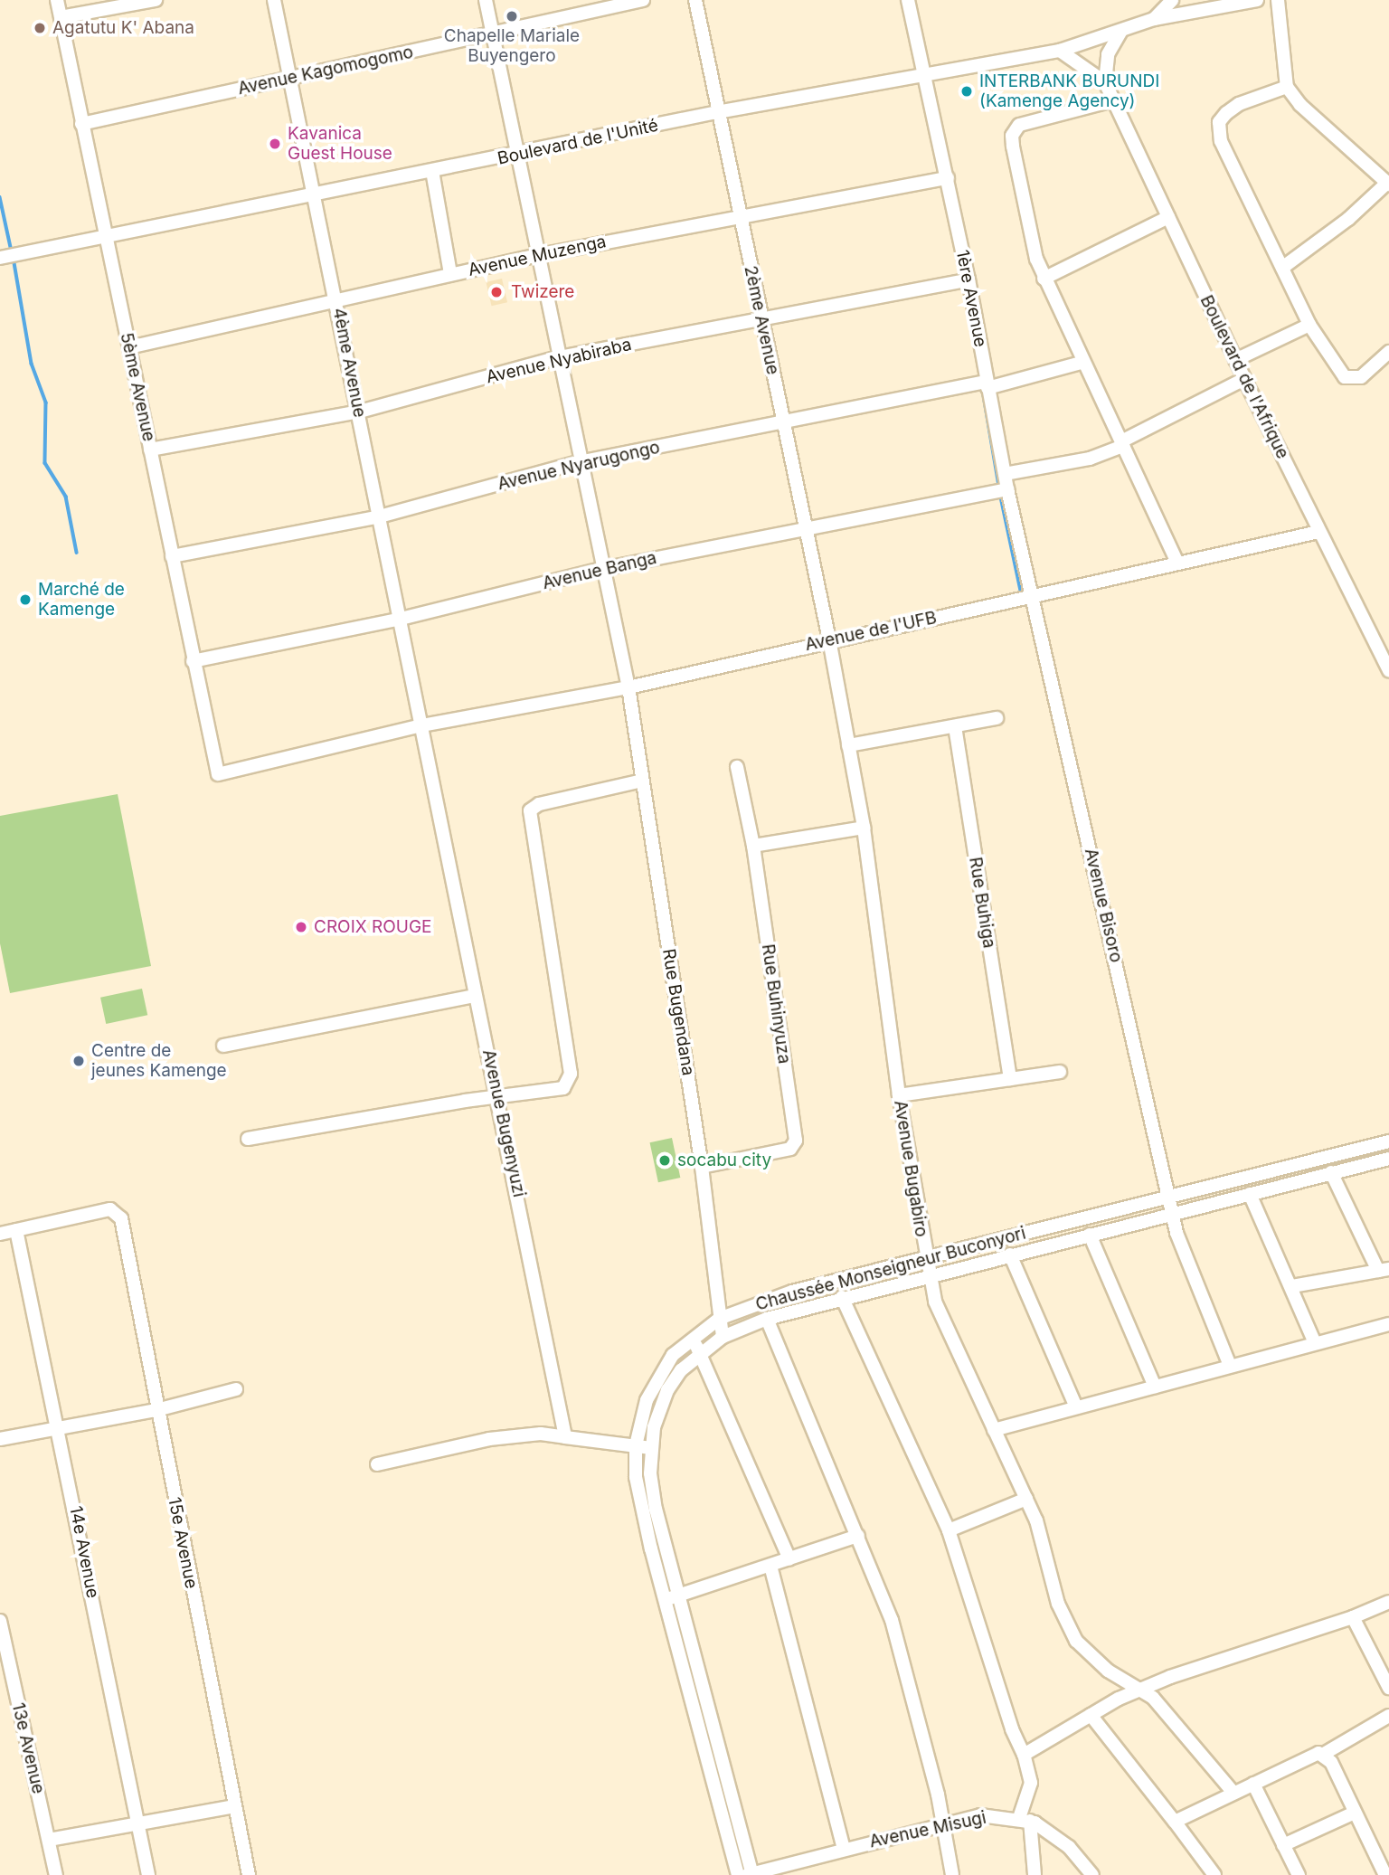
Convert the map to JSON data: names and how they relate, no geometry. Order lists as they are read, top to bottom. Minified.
{"streets":{"street":["Avenue Kagomogomo","Boulevard de l'Unité","Avenue Muzenga","1ère Avenue","2ème Avenue","Avenue Nyabiraba","4ème Avenue","Boulevard de l'Afrique","5ème Avenue","Avenue Nyarugongo","Avenue Banga","Avenue de l'UFB","Rue Buhiga","Avenue Bisoro","Rue Buhinyuza","Rue Bugendana","Avenue Bugenyuzi","Avenue Bugabiro","Chaussée Monseigneur Buconyori","15e Avenue","14e Avenue","13e Avenue","Avenue Misugi"]},"crossings":[["Avenue Kagomogomo","4ème Avenue"],["Avenue Kagomogomo","5ème Avenue"],["Avenue Kagomogomo","Rue Bugendana"],["Boulevard de l'Unité","1ère Avenue"],["Boulevard de l'Unité","2ème Avenue"],["Boulevard de l'Unité","4ème Avenue"],["Boulevard de l'Unité","5ème Avenue"],["Boulevard de l'Unité","Rue Bugendana"],["Avenue Muzenga","1ère Avenue"],["Avenue Muzenga","2ème Avenue"],["Avenue Muzenga","4ème Avenue"],["Avenue Muzenga","5ème Avenue"],["Avenue Muzenga","Rue Bugendana"],["1ère Avenue","Avenue Nyabiraba"],["1ère Avenue","Avenue Nyarugongo"],["1ère Avenue","Avenue Banga"],["1ère Avenue","Avenue de l'UFB"],["1ère Avenue","Avenue Bisoro"],["2ème Avenue","Avenue Nyabiraba"],["2ème Avenue","Avenue Nyarugongo"],["2ème Avenue","Avenue Banga"],["2ème Avenue","Avenue de l'UFB"],["2ème Avenue","Avenue Bugabiro"],["Avenue Nyabiraba","4ème Avenue"],["Avenue Nyabiraba","5ème Avenue"],["Avenue Nyabiraba","Rue Bugendana"],["4ème Avenue","Avenue Nyarugongo"],["4ème Avenue","Avenue Banga"],["4ème Avenue","Avenue de l'UFB"],["4ème Avenue","Avenue Bugenyuzi"],["Boulevard de l'Afrique","Avenue de l'UFB"],["5ème Avenue","Avenue Nyarugongo"],["5ème Avenue","Avenue Banga"],["5ème Avenue","Avenue de l'UFB"],["Avenue Nyarugongo","Rue Bugendana"],["Avenue Banga","Rue Bugendana"],["Avenue de l'UFB","Avenue Bisoro"],["Avenue de l'UFB","Rue Bugendana"],["Avenue de l'UFB","Avenue Bugenyuzi"],["Avenue de l'UFB","Avenue Bugabiro"],["Avenue Bisoro","Chaussée Monseigneur Buconyori"],["Rue Buhinyuza","Rue Bugendana"],["Rue Bugendana","Chaussée Monseigneur Buconyori"],["Avenue Bugabiro","Chaussée Monseigneur Buconyori"],["Chaussée Monseigneur Buconyori","Avenue Misugi"],["15e Avenue","14e Avenue"]],"places":["Chapelle Mariale Buyengero","Agatutu K' Abana","INTERBANK BURUNDI (Kamenge Agency)","Kavanica Guest House","Twizere","Marché de Kamenge","CROIX ROUGE","Centre de jeunes Kamenge","socabu city"]}
